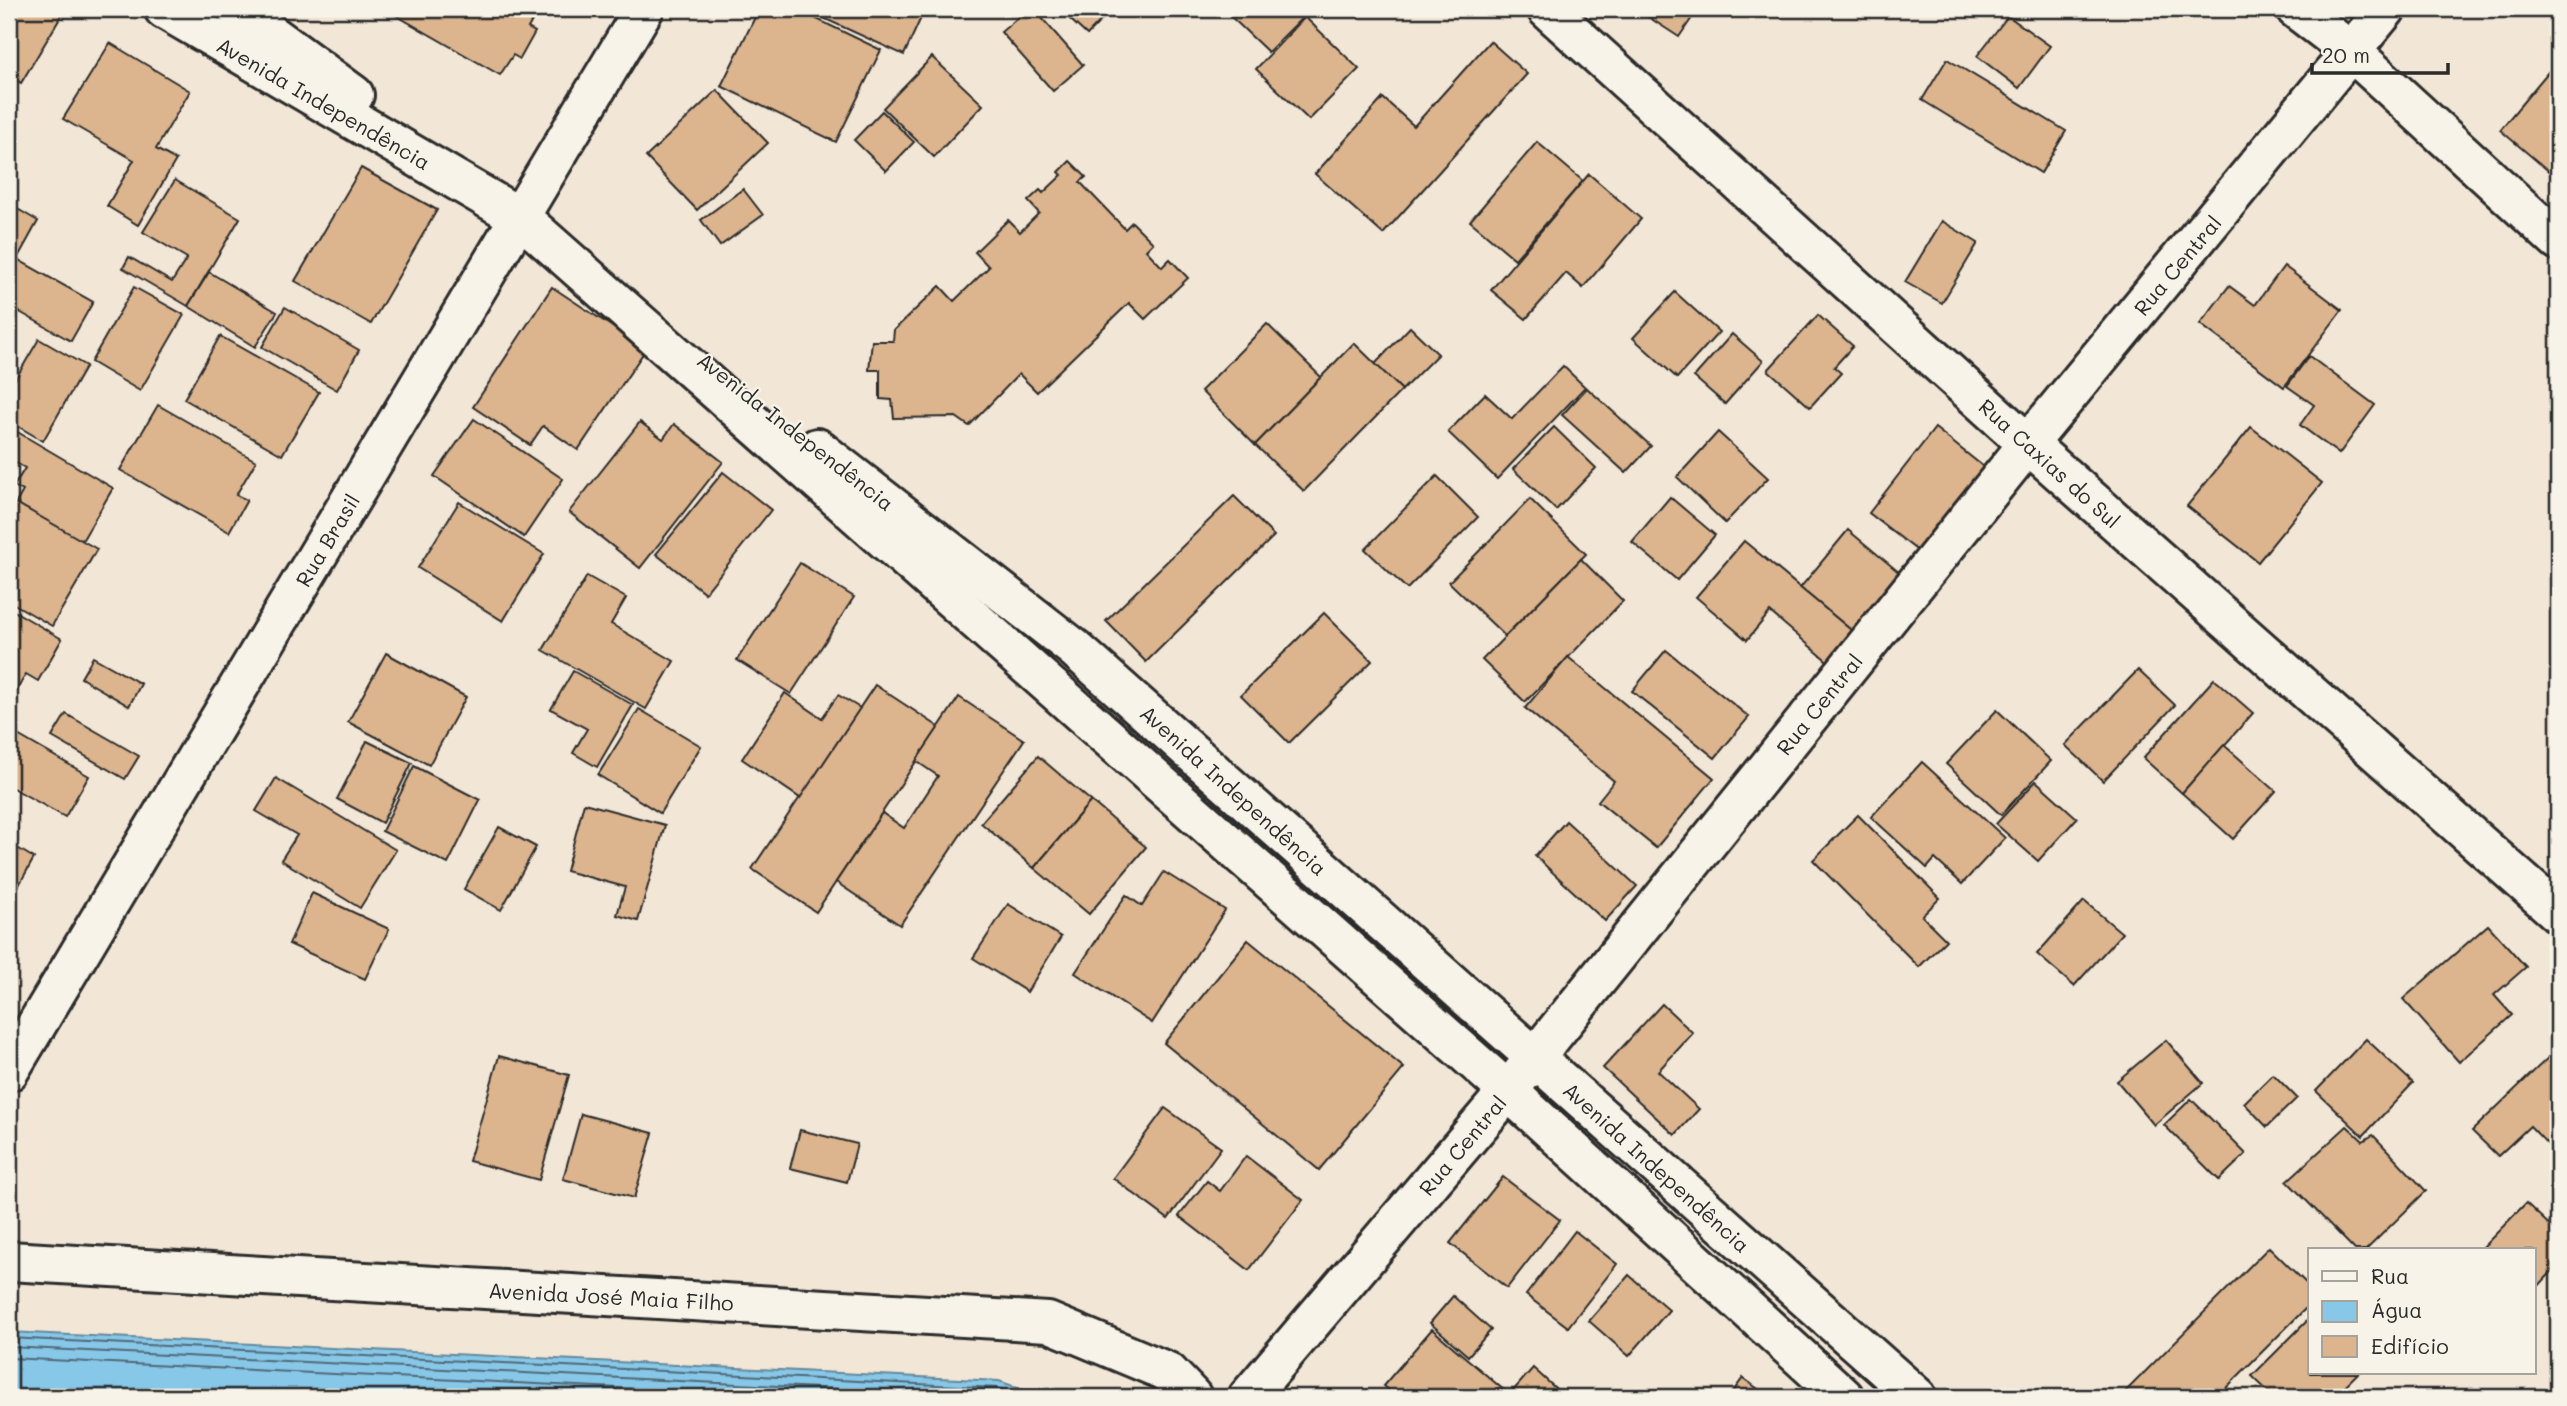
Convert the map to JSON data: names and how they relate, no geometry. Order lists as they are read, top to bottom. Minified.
{"streets":{"street":["Avenida Independência","Rua Central","Rua Caxias do Sul","Rua Brasil","Avenida José Maia Filho"]},"crossings":[["Avenida Independência","Rua Central"],["Avenida Independência","Rua Brasil"],["Rua Central","Rua Caxias do Sul"]],"legend":["Rua","Água","Edifício"],"scale_bar":"20 m"}
